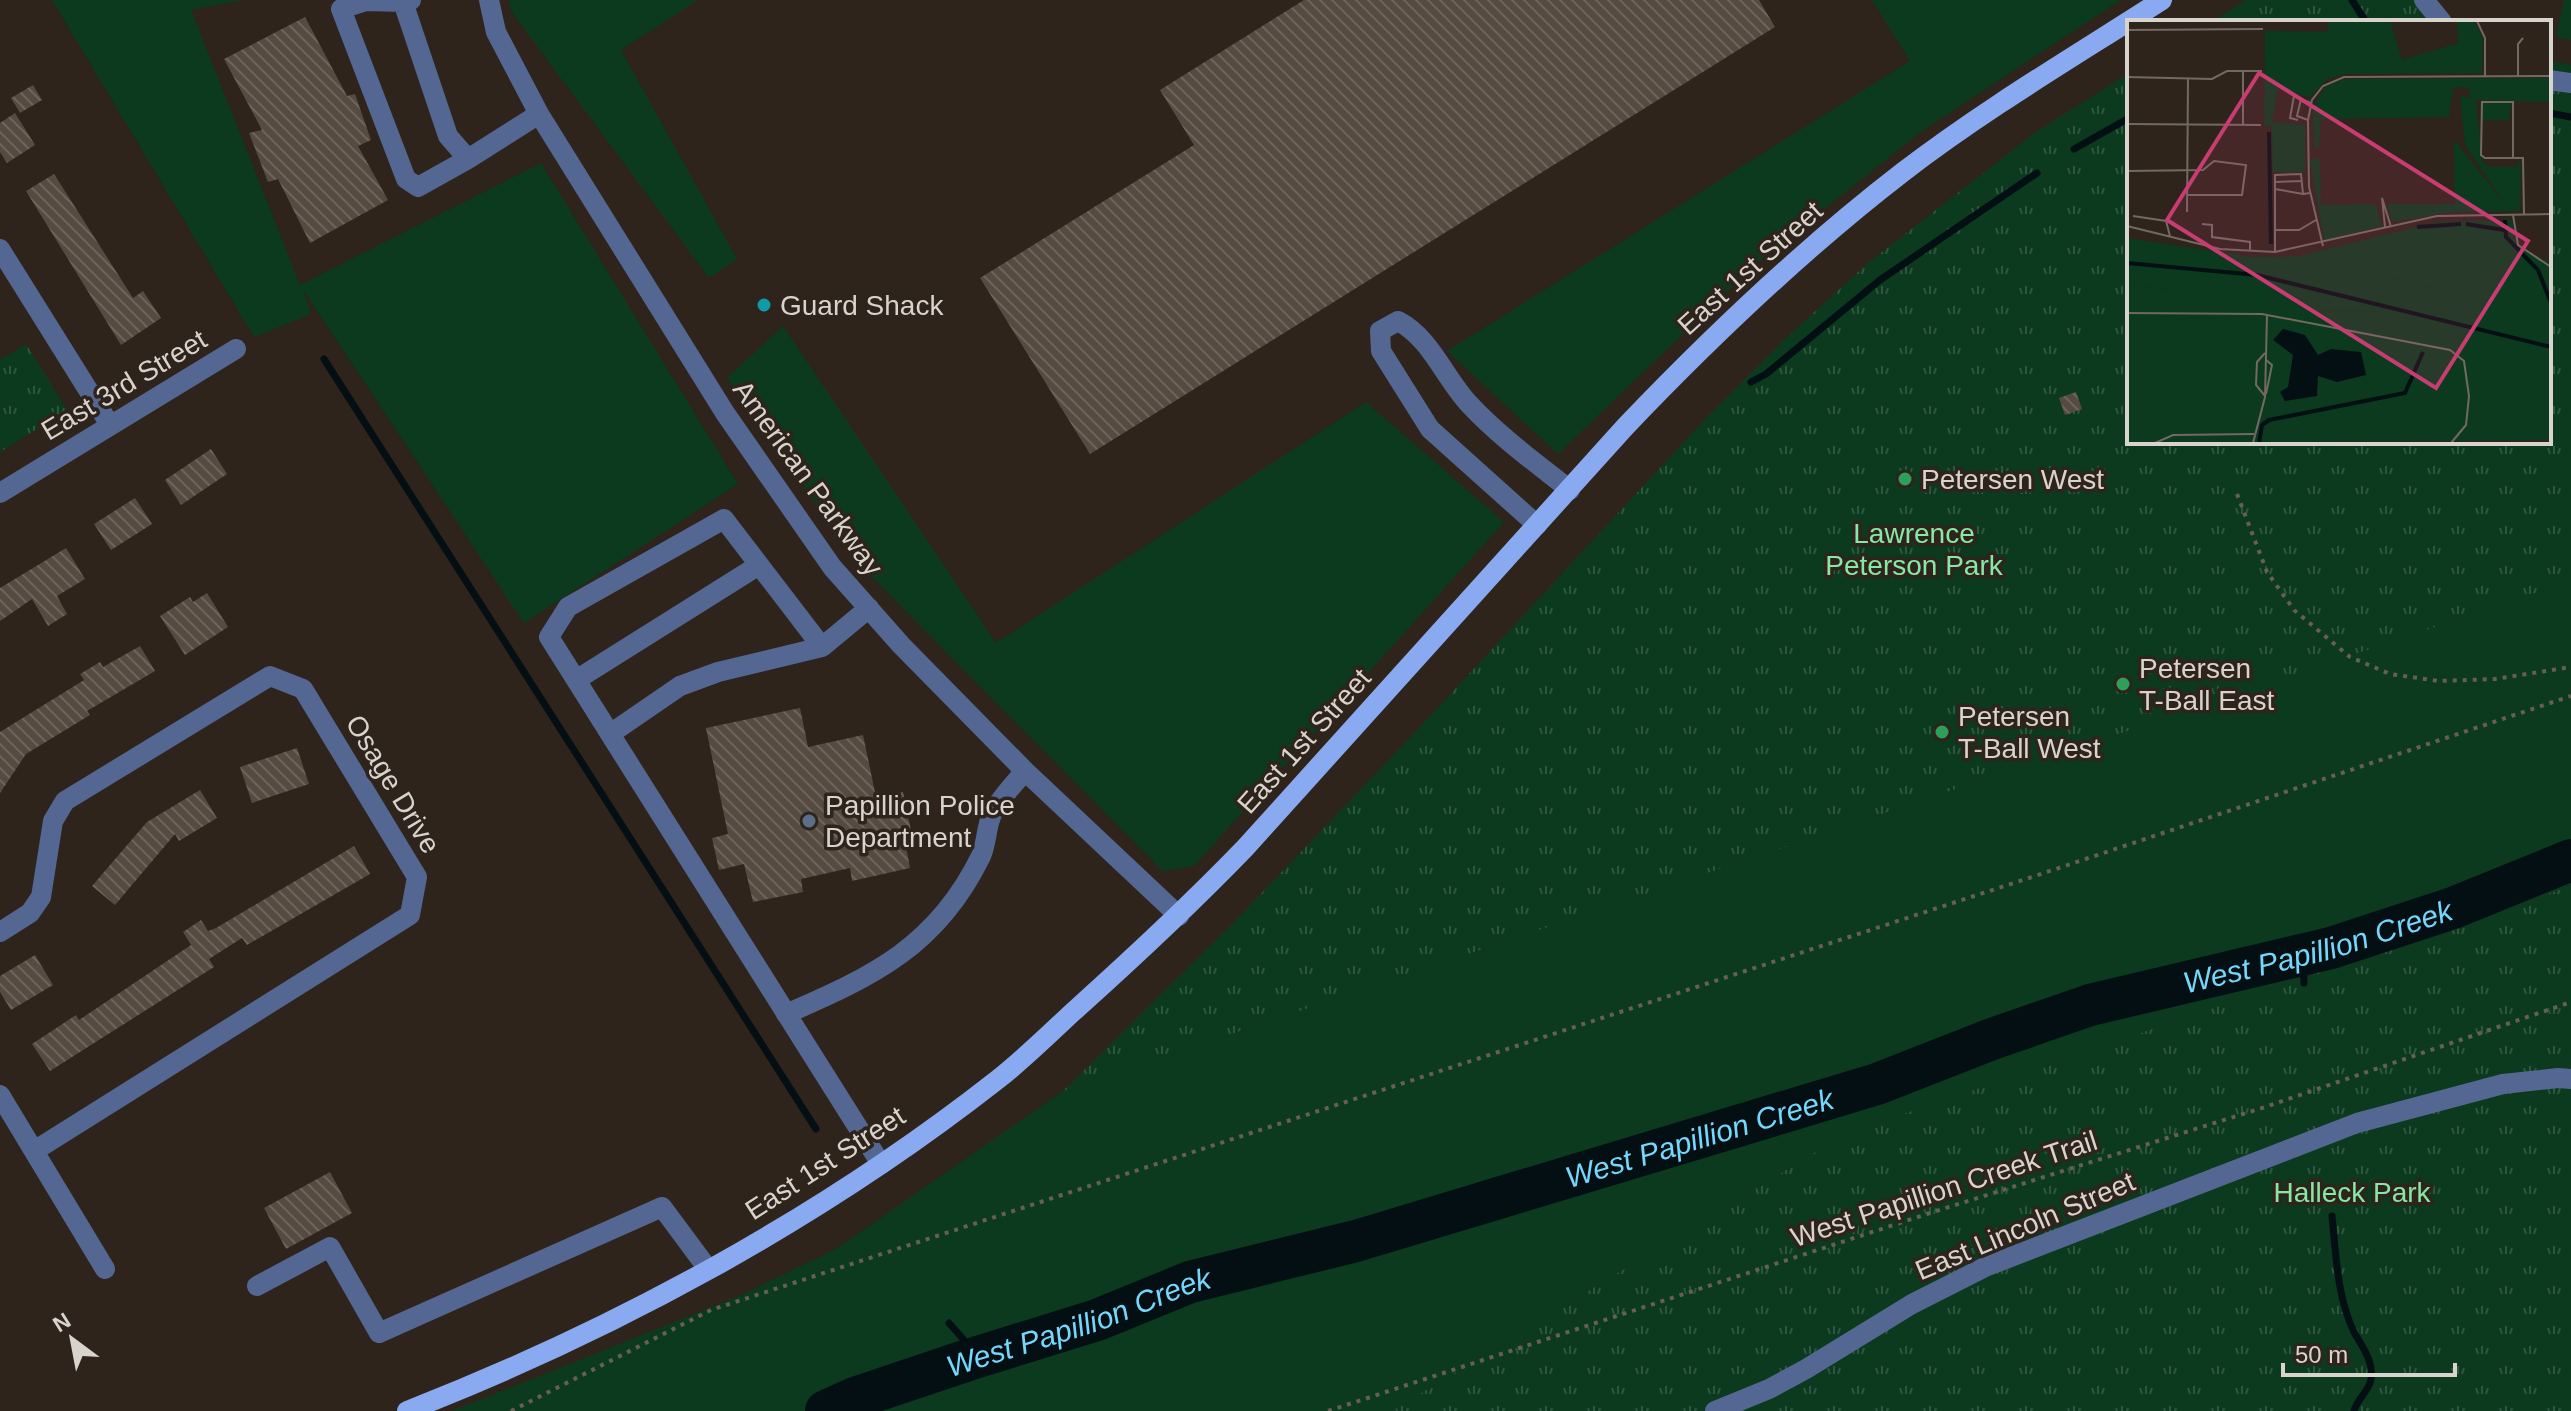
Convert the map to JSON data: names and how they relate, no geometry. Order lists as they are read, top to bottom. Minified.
{"streets":{"main road":["East 1st Street"],"street":["East 3rd Street","American Parkway","Osage Drive","East Lincoln Street"],"path":["West Papillion Creek Trail"]},"crossings":[["East 1st Street","American Parkway"]],"water":["West Papillion Creek"],"parks":["Lawrence Peterson Park","Halleck Park"],"places":["Guard Shack","Petersen West","Petersen T-Ball East","Petersen T-Ball West","Papillion Police Department"],"scale_bar":"50 m","north":"top left"}
